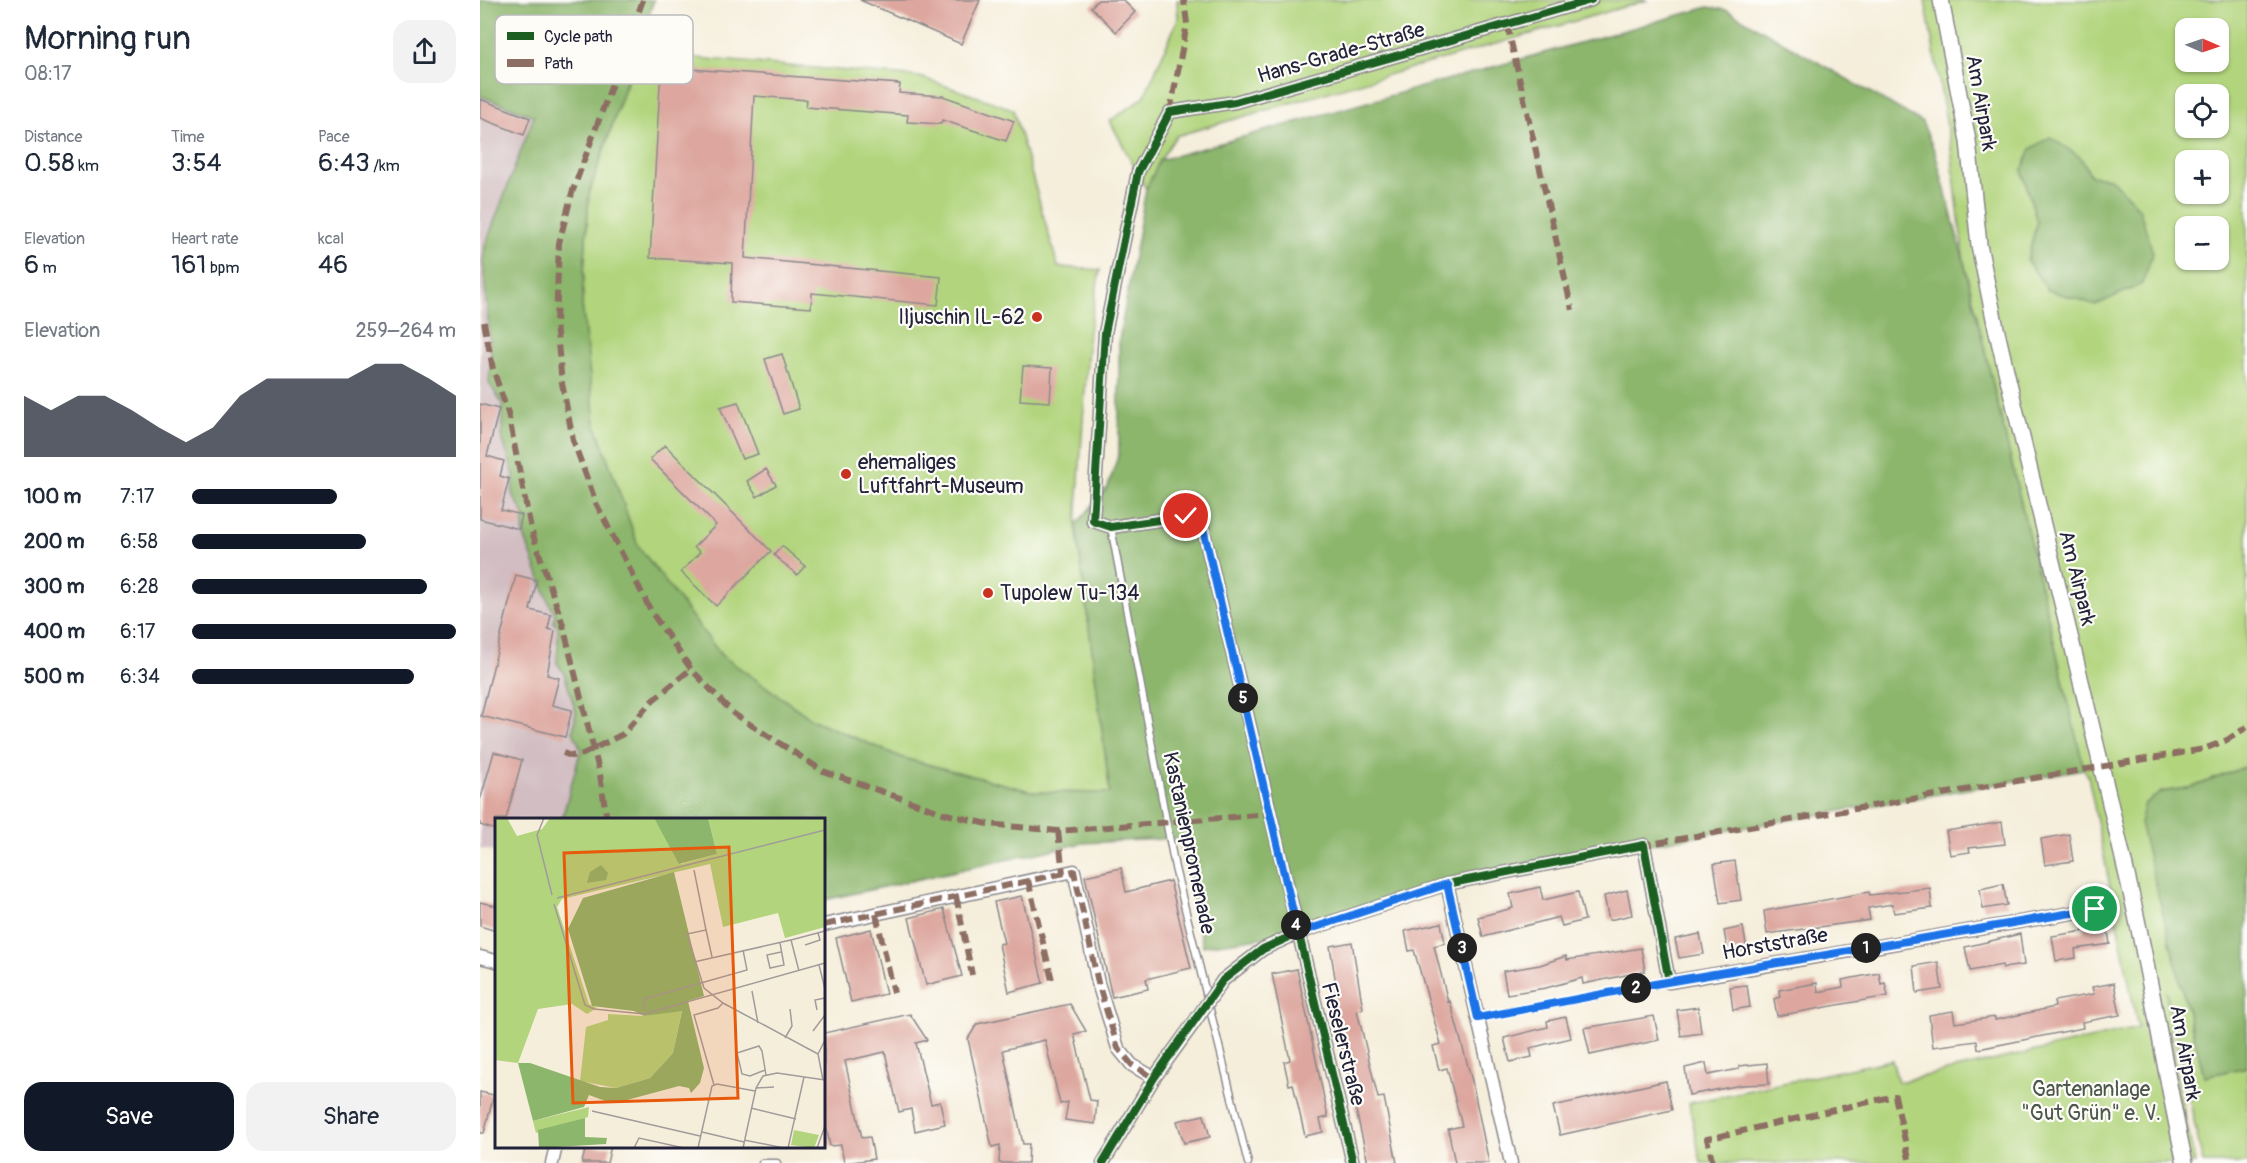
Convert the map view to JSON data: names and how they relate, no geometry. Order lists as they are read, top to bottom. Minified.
{"streets":{"street":["Hans-Grade-Straße","Am Airpark","Horststraße","Fieselerstraße"],"lane":["Kastanienpromenade"]},"crossings":[["Hans-Grade-Straße","Kastanienpromenade"],["Hans-Grade-Straße","Fieselerstraße"],["Kastanienpromenade","Fieselerstraße"]],"parks":["Gartenanlage \"Gut Grün\" e. V."],"places":["Iljuschin IL-62","ehemaliges Luftfahrt-Museum","Tupolew Tu-134"],"legend":["Cycle path","Path"],"north":"right","page":{"heading":["Morning run","08:17"],"map_buttons":["+","−"],"stats":[["Distance","0.58 km"],["Time","3:54"],["Pace","6:43 /km"],["Elevation","6 m"],["Heart rate","161 bpm"],["kcal","46"]],"chart":["Elevation","259–264 m"],"list":[{"name":"100 m","note":"7:17"},{"name":"200 m","note":"6:58"},{"name":"300 m","note":"6:28"},{"name":"400 m","note":"6:17"},{"name":"500 m","note":"6:34"}],"pins":["5","4","1","3","2"],"buttons":["Save","Share"]}}
